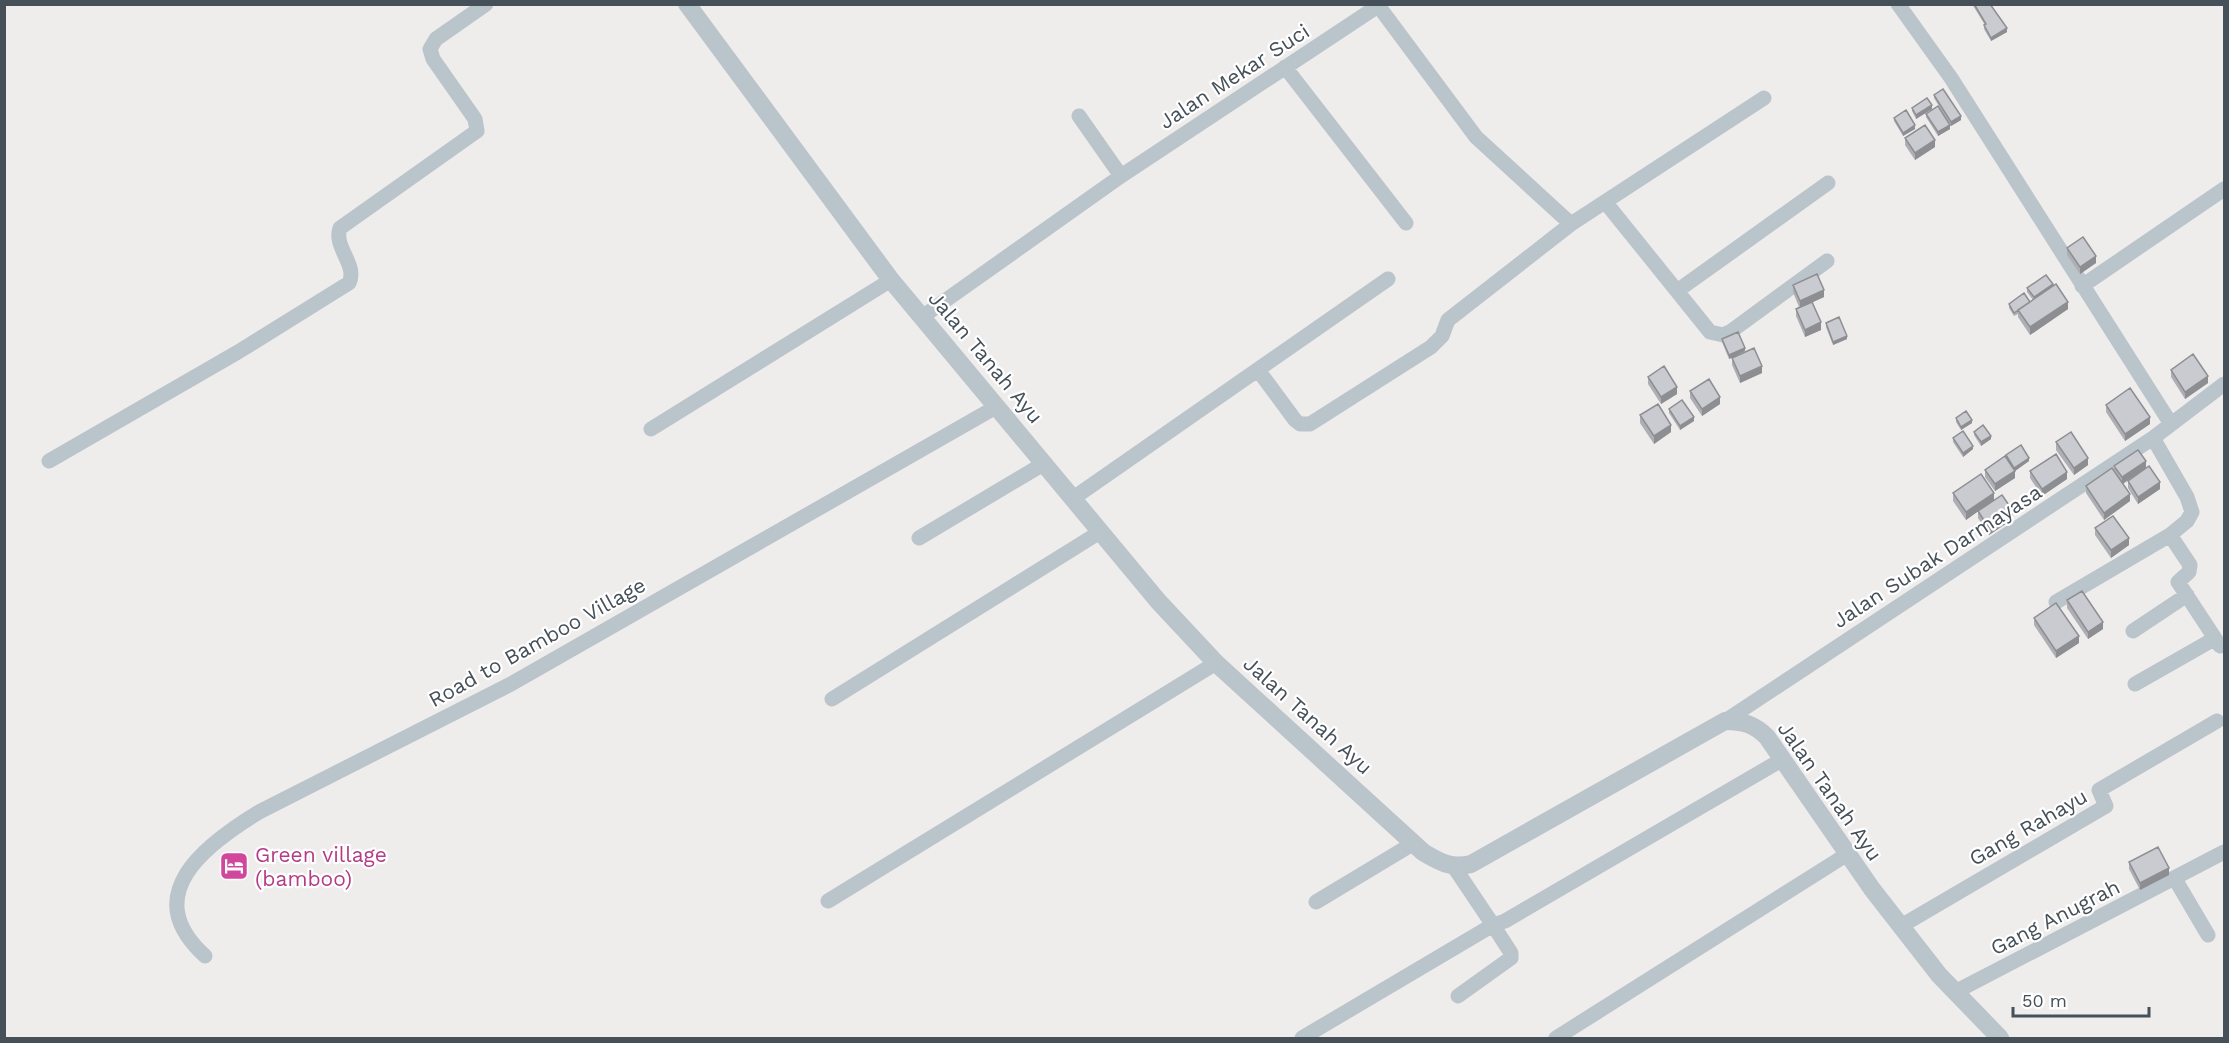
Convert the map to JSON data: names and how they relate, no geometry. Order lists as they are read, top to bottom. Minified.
{"streets":{"street":["Jalan Mekar Suci","Jalan Tanah Ayu","Jalan Subak Darmayasa","Road to Bamboo Village","Gang Rahayu","Gang Anugrah"]},"crossings":[["Jalan Mekar Suci","Jalan Tanah Ayu"],["Jalan Tanah Ayu","Jalan Subak Darmayasa"],["Jalan Tanah Ayu","Road to Bamboo Village"],["Jalan Tanah Ayu","Gang Rahayu"],["Jalan Tanah Ayu","Gang Anugrah"]],"places":{"hotel":["Green village (bamboo)"]},"scale_bar":"50 m"}
